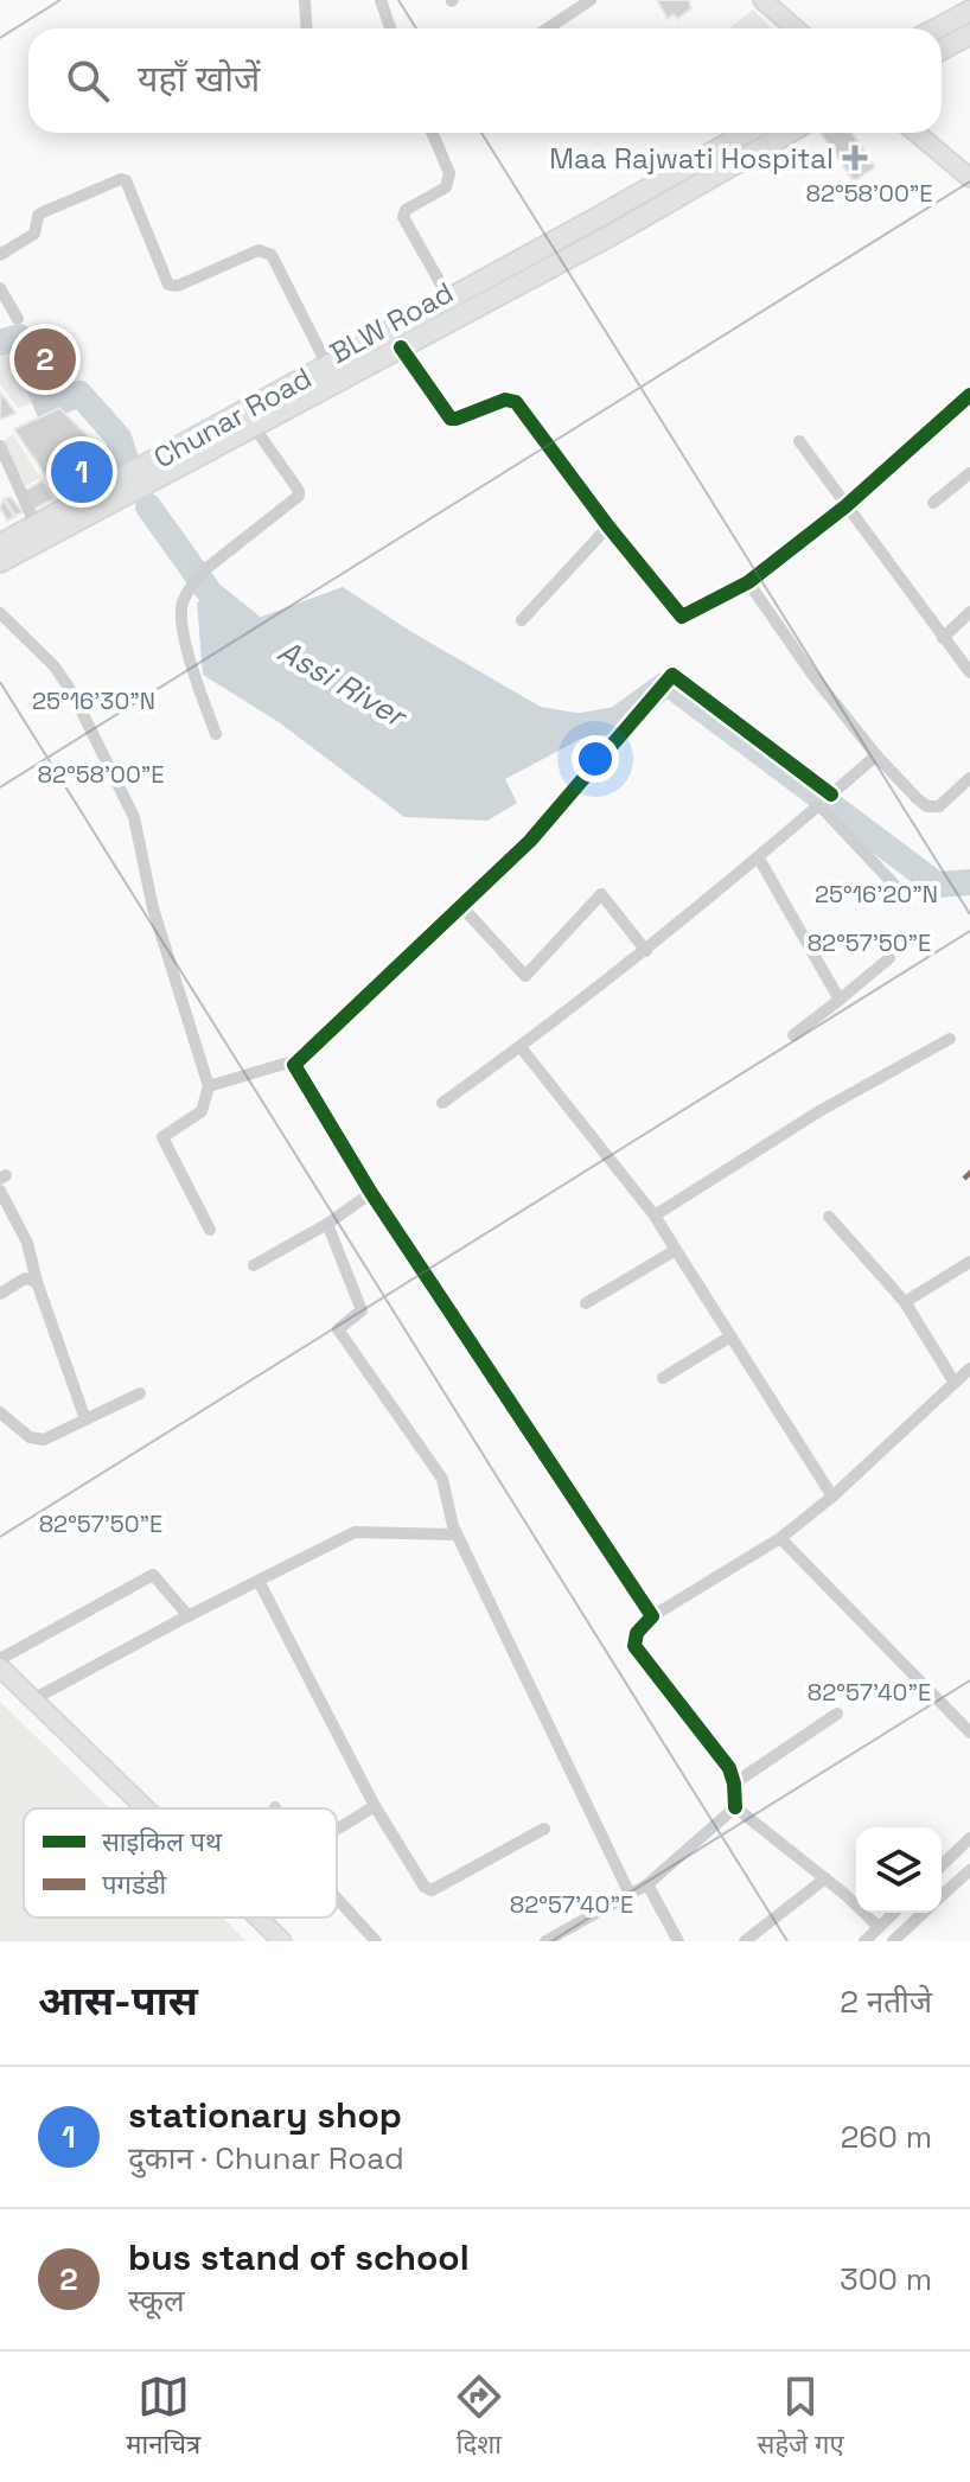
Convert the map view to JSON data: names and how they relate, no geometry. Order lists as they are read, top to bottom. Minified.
{"streets":{"main road":["BLW Road","Chunar Road"]},"crossings":[["BLW Road","Chunar Road"]],"water":["Assi River"],"places":{"health":["Maa Rajwati Hospital"]},"legend":["साइकिल पथ","पगडंडी"],"page":{"search":"यहाँ खोजें","pins":["2","1"],"heading":["आस-पास","2 नतीजे"],"list":[{"mark":"1","name":"stationary shop","note":"दुकान · Chunar Road","value":"260 m"},{"mark":"2","name":"bus stand of school","note":"स्कूल","value":"300 m"}],"nav":["मानचित्र","दिशा","सहेजे गए"]},"coordinates":["82°58'00\"E","25°16'30\"N","25°16'20\"N","82°57'50\"E","82°57'40\"E"]}
